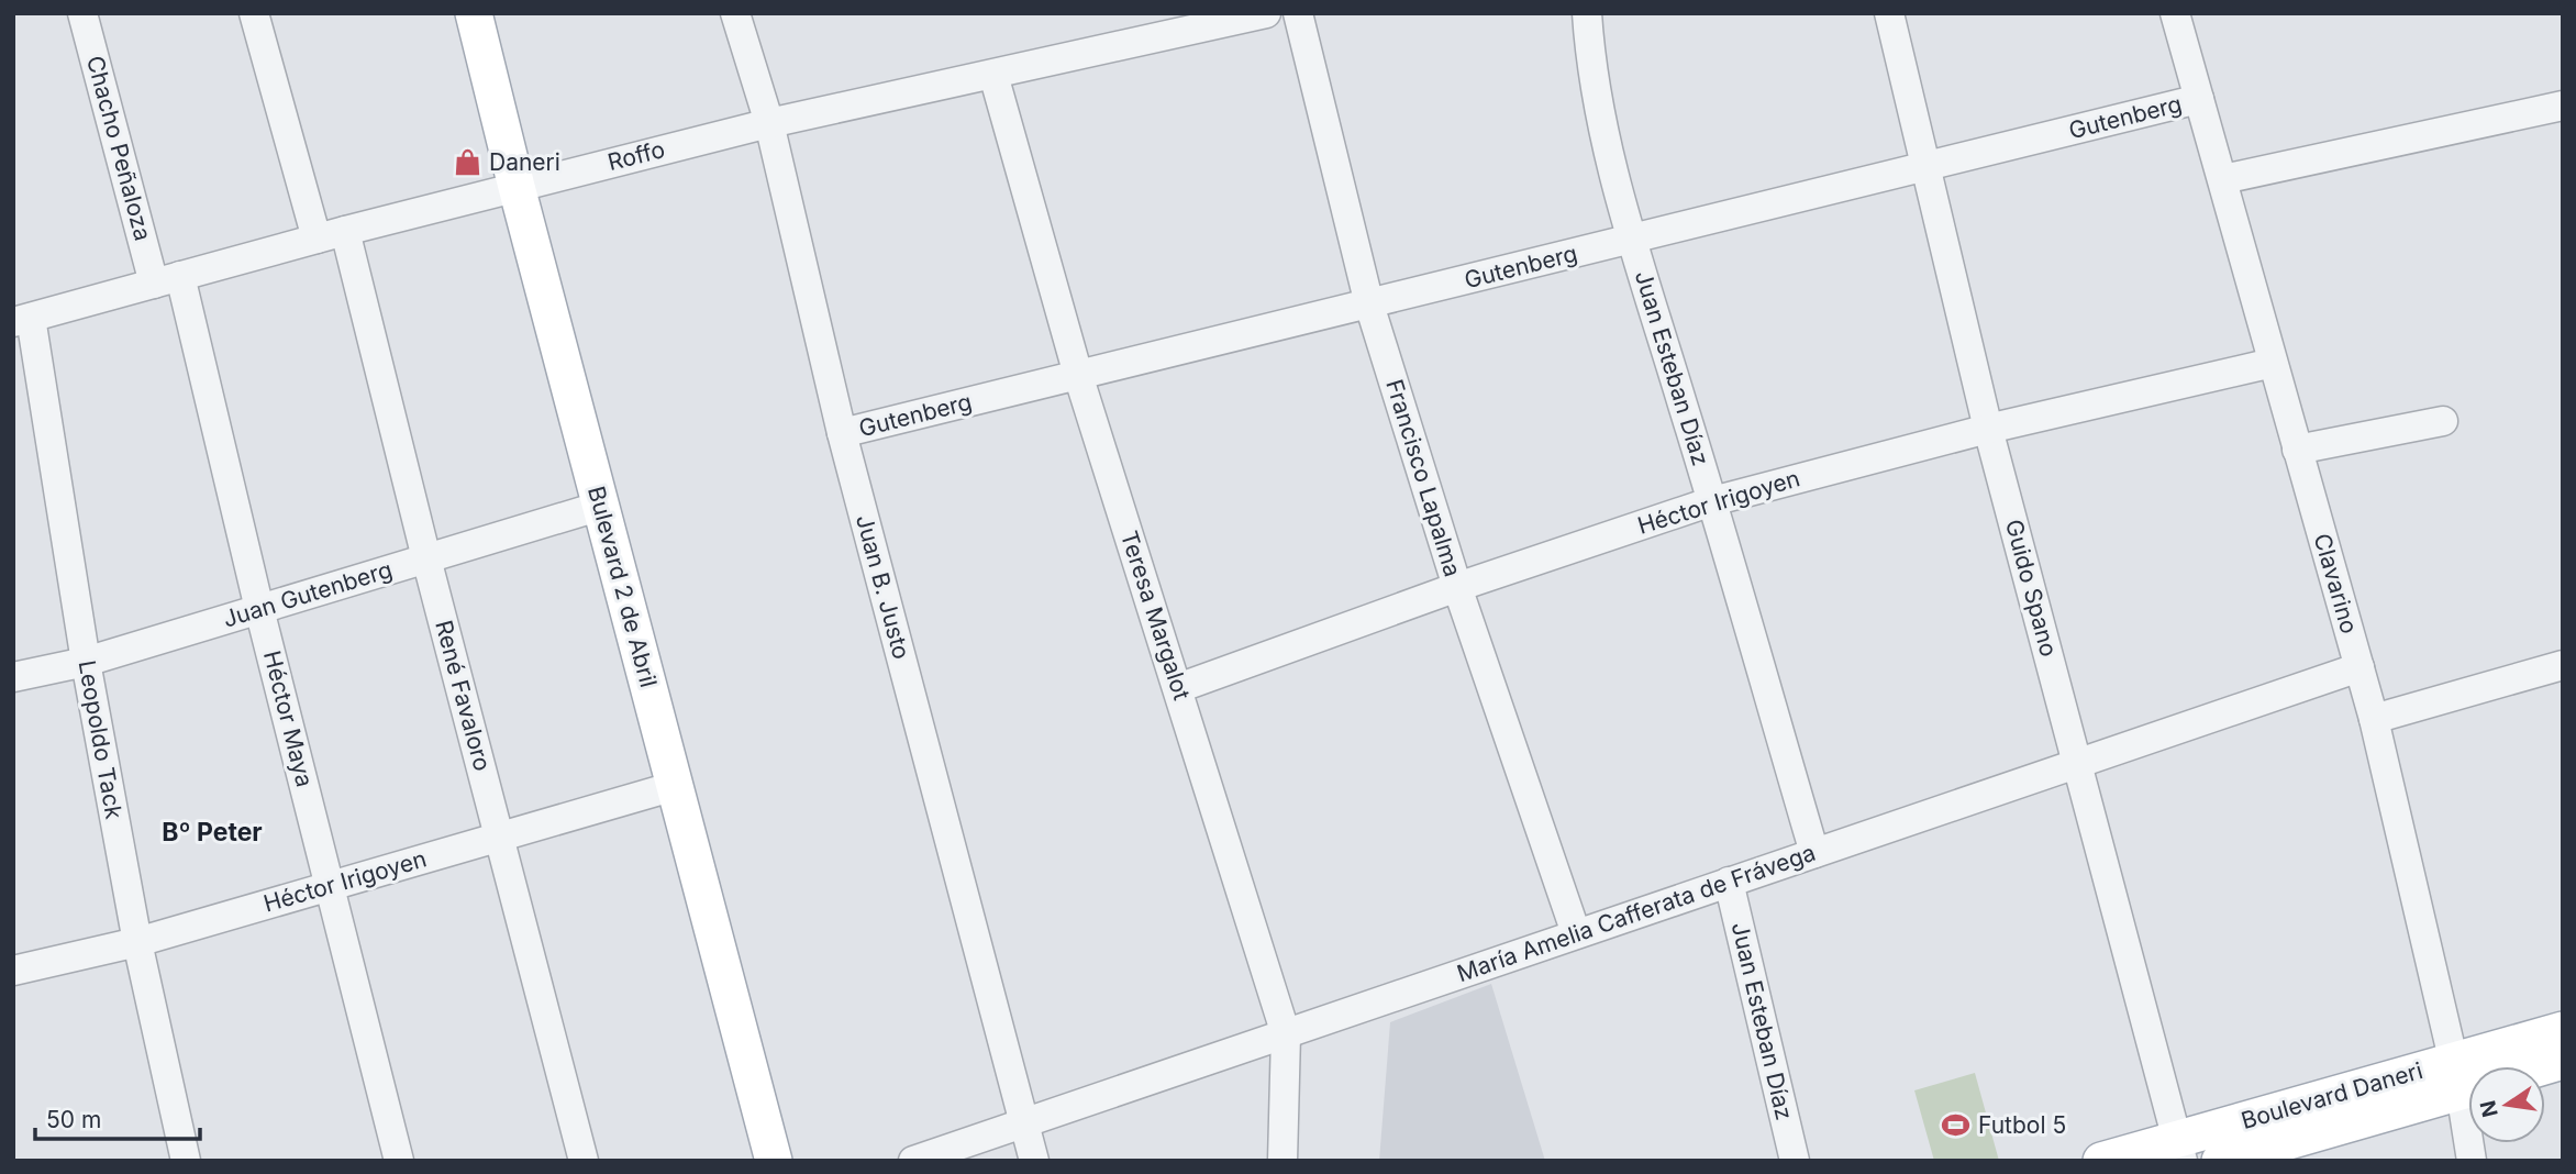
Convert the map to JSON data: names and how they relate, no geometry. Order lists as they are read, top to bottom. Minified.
{"streets":{"main road":["Bulevard 2 de Abril","Boulevard Daneri"],"street":["Gutenberg","Chacho Peñaloza","Roffo","Juan Esteban Díaz","Francisco Lapalma","Héctor Irigoyen","Clavarino","Juan B. Justo","Guido Spano","Juan Gutenberg","Teresa Margalot","René Favaloro","Héctor Maya","Leopoldo Tack","María Amelia Cafferata de Frávega"]},"crossings":[["Gutenberg","Juan Esteban Díaz"],["Gutenberg","Francisco Lapalma"],["Gutenberg","Clavarino"],["Gutenberg","Juan B. Justo"],["Gutenberg","Guido Spano"],["Gutenberg","Teresa Margalot"],["Chacho Peñaloza","Roffo"],["Chacho Peñaloza","Héctor Maya"],["Roffo","Bulevard 2 de Abril"],["Roffo","Juan B. Justo"],["Roffo","Teresa Margalot"],["Roffo","René Favaloro"],["Roffo","Héctor Maya"],["Roffo","Leopoldo Tack"],["Juan Esteban Díaz","Héctor Irigoyen"],["Juan Esteban Díaz","María Amelia Cafferata de Frávega"],["Francisco Lapalma","Héctor Irigoyen"],["Francisco Lapalma","María Amelia Cafferata de Frávega"],["Héctor Irigoyen","Clavarino"],["Héctor Irigoyen","Bulevard 2 de Abril"],["Héctor Irigoyen","Guido Spano"],["Héctor Irigoyen","Teresa Margalot"],["Héctor Irigoyen","René Favaloro"],["Héctor Irigoyen","Héctor Maya"],["Héctor Irigoyen","Leopoldo Tack"],["Clavarino","María Amelia Cafferata de Frávega"],["Bulevard 2 de Abril","Juan Gutenberg"],["Juan B. Justo","María Amelia Cafferata de Frávega"],["Guido Spano","María Amelia Cafferata de Frávega"],["Guido Spano","Boulevard Daneri"],["Juan Gutenberg","René Favaloro"],["Juan Gutenberg","Héctor Maya"],["Juan Gutenberg","Leopoldo Tack"],["Teresa Margalot","María Amelia Cafferata de Frávega"]],"districts":["Bº Peter"],"places":{"shop":["Daneri"],"sports":["Futbol 5"]},"scale_bar":"50 m","north":"left"}
